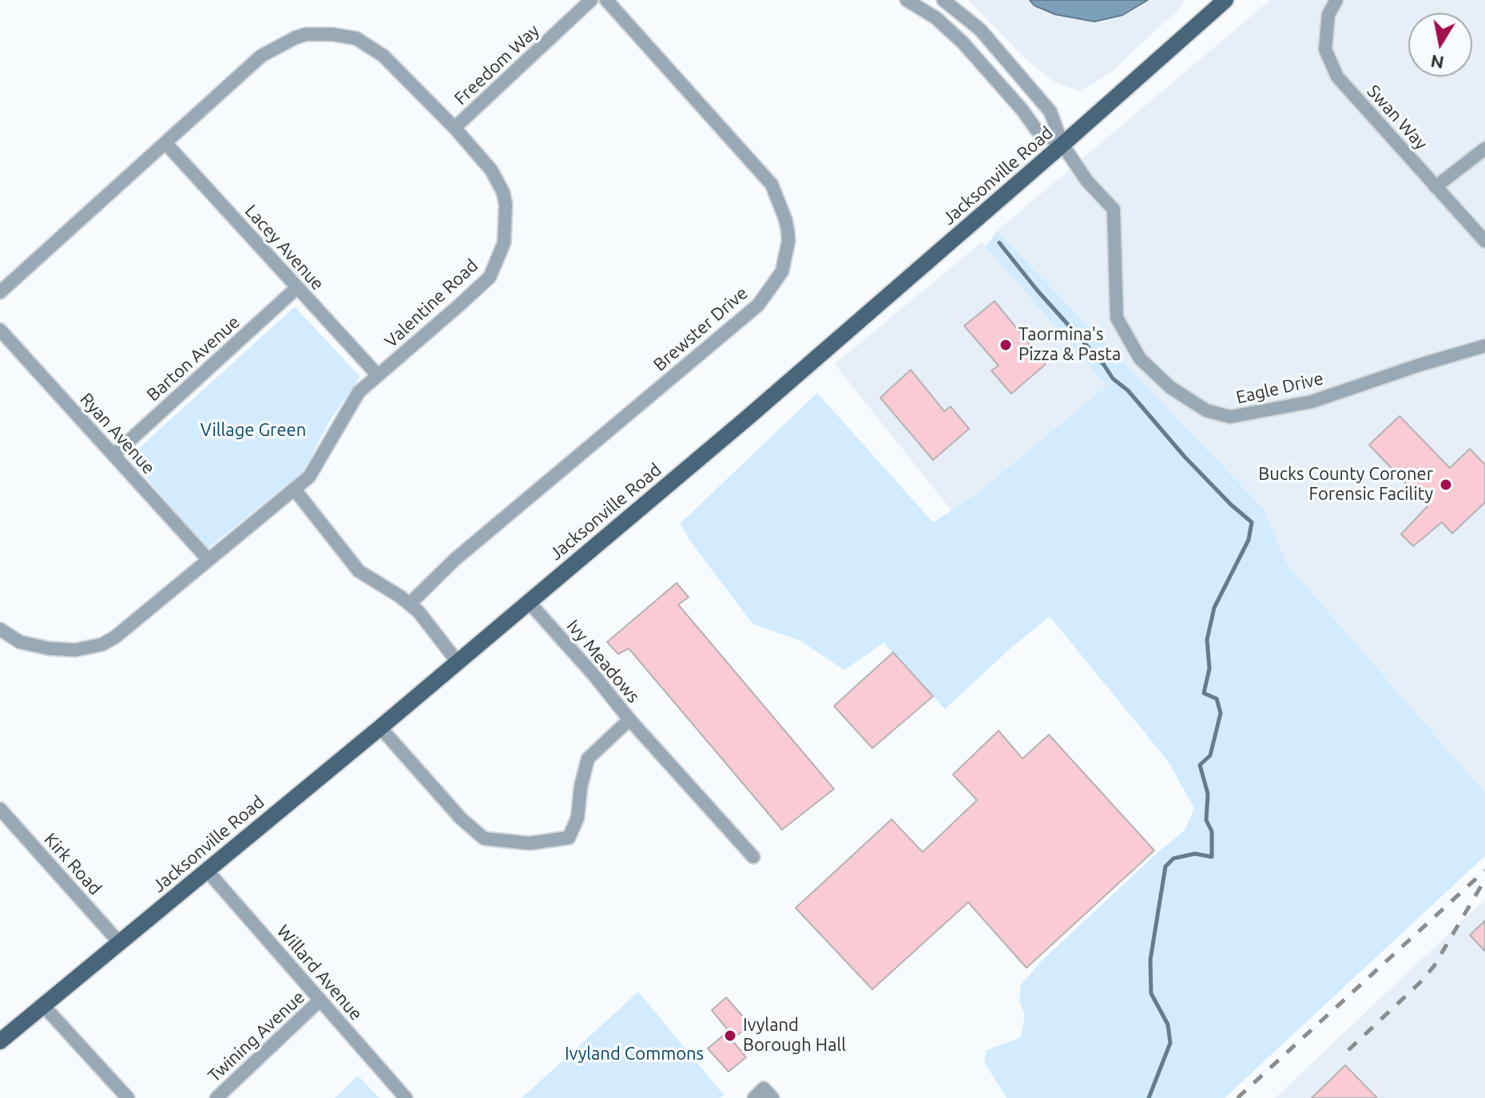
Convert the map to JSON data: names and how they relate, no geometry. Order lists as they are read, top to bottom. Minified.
{"streets":{"main road":["Jacksonville Road"],"street":["Freedom Way","Swan Way","Lacey Avenue","Valentine Road","Brewster Drive","Barton Avenue","Eagle Drive","Ryan Avenue","Ivy Meadows","Kirk Road","Willard Avenue","Twining Avenue"]},"crossings":[["Freedom Way","Valentine Road"],["Jacksonville Road","Eagle Drive"],["Jacksonville Road","Ivy Meadows"],["Jacksonville Road","Kirk Road"],["Jacksonville Road","Willard Avenue"],["Lacey Avenue","Valentine Road"],["Lacey Avenue","Barton Avenue"],["Valentine Road","Ryan Avenue"],["Barton Avenue","Ryan Avenue"],["Willard Avenue","Twining Avenue"]],"parks":["Village Green","Ivyland Commons"],"places":["Taormina's Pizza & Pasta","Bucks County Coroner Forensic Facility","Ivyland Borough Hall"],"north":"bottom"}
